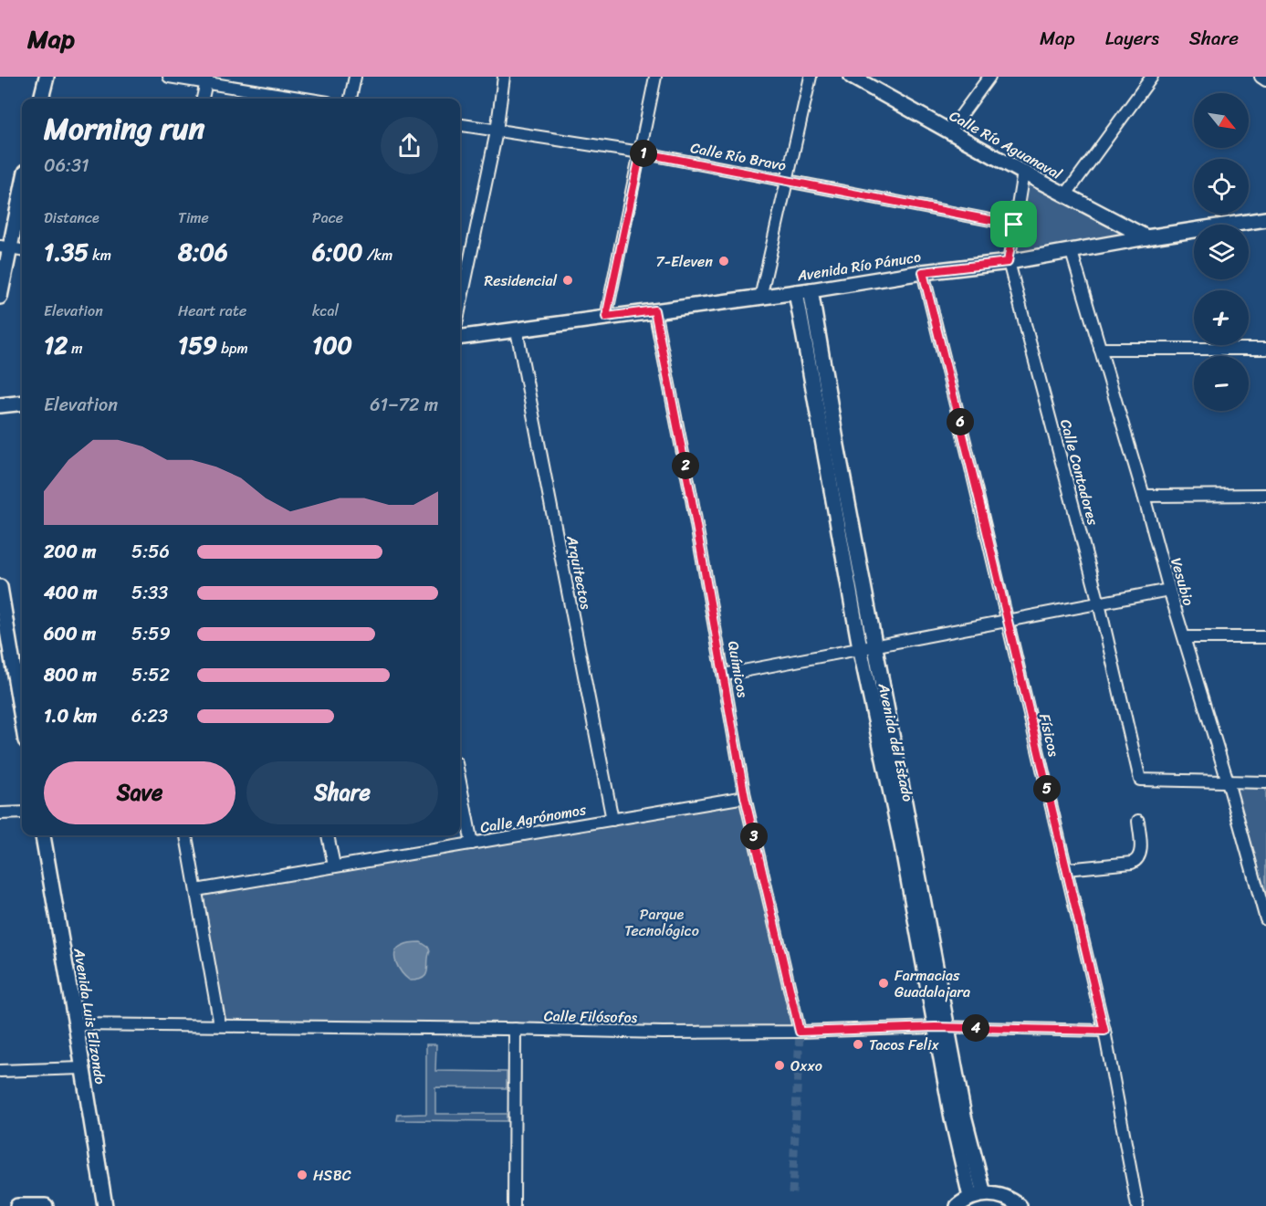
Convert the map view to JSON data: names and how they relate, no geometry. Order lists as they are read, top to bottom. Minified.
{"streets":{"street":["Calle Río Aguanaval","Calle Río Bravo","Avenida Río Pánuco","Calle Contadores","Arquitectos","Vesubio","Químicos","Físicos","Avenida del Estado","Calle Agrónomos","Avenida Luis Elizondo","Calle Filósofos"]},"crossings":[["Calle Río Aguanaval","Avenida Río Pánuco"],["Calle Río Aguanaval","Calle Contadores"],["Calle Río Bravo","Calle Contadores"],["Avenida Río Pánuco","Calle Contadores"],["Avenida Río Pánuco","Arquitectos"],["Avenida Río Pánuco","Vesubio"],["Avenida Río Pánuco","Químicos"],["Avenida Río Pánuco","Físicos"],["Avenida Río Pánuco","Avenida del Estado"],["Calle Contadores","Vesubio"],["Arquitectos","Calle Agrónomos"],["Químicos","Calle Agrónomos"],["Químicos","Calle Filósofos"],["Físicos","Calle Filósofos"],["Avenida del Estado","Calle Filósofos"],["Avenida Luis Elizondo","Calle Filósofos"]],"parks":["Parque Tecnológico"],"places":["7-Eleven","Residencial","Farmacias Guadalajara","Tacos Felix","Oxxo","HSBC"],"north":"bottom right","page":{"header":"Map","nav":["Map","Layers","Share"],"map_buttons":["+","−"],"heading":["Morning run","06:31"],"pins":["1","6","2","5","3","4"],"stats":[["Distance","1.35 km"],["Time","8:06"],["Pace","6:00 /km"],["Elevation","12 m"],["Heart rate","159 bpm"],["kcal","100"]],"chart":["Elevation","61–72 m"],"list":[{"name":"200 m","note":"5:56"},{"name":"400 m","note":"5:33"},{"name":"600 m","note":"5:59"},{"name":"800 m","note":"5:52"},{"name":"1.0 km","note":"6:23"}],"buttons":["Save","Share"]}}
